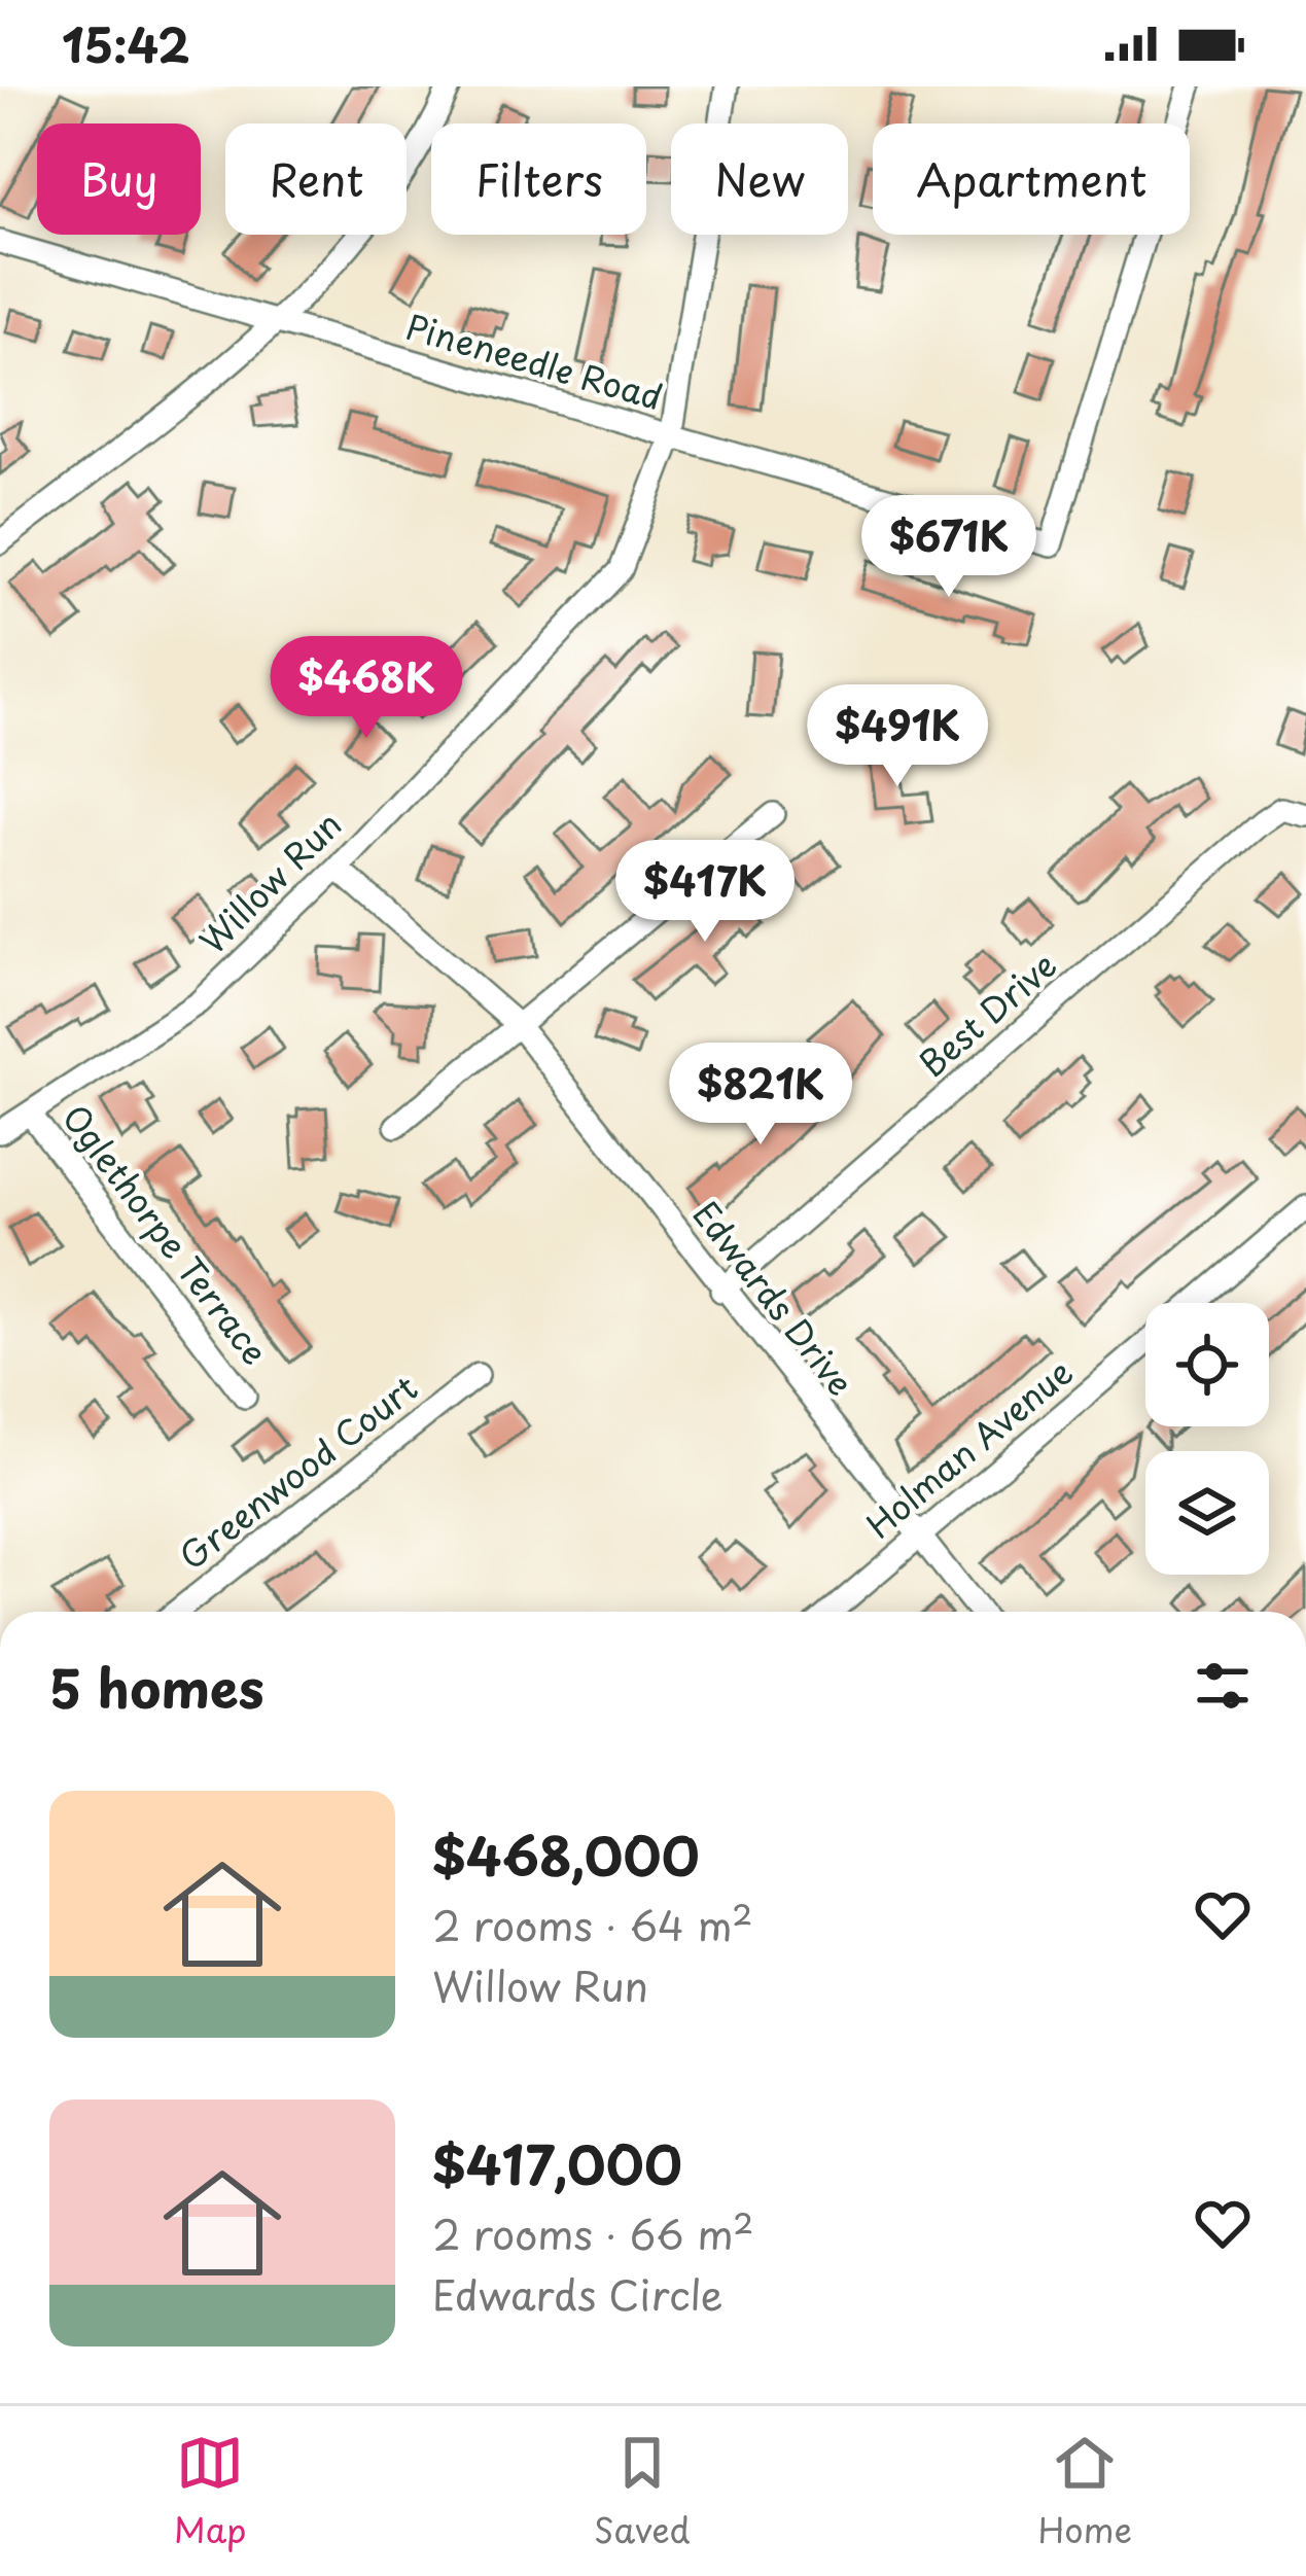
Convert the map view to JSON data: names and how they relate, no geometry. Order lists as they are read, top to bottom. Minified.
{"streets":{"street":["Pineneedle Road","Willow Run","Best Drive","Oglethorpe Terrace","Edwards Drive","Holman Avenue","Greenwood Court"]},"crossings":[["Pineneedle Road","Willow Run"],["Willow Run","Oglethorpe Terrace"],["Willow Run","Edwards Drive"],["Best Drive","Edwards Drive"],["Edwards Drive","Holman Avenue"]],"page":{"status":"15:42","chip":["Buy","Rent","Filters","New","Apartment"],"price":["$671K","$468K","$491K","$417K","$821K"],"heading":"5 homes","list":[{"name":"$468,000","note":"2 rooms · 64 m² · Willow Run"},{"name":"$417,000","note":"2 rooms · 66 m² · Edwards Circle"}],"tabs":["Map","Saved","Home"]}}
